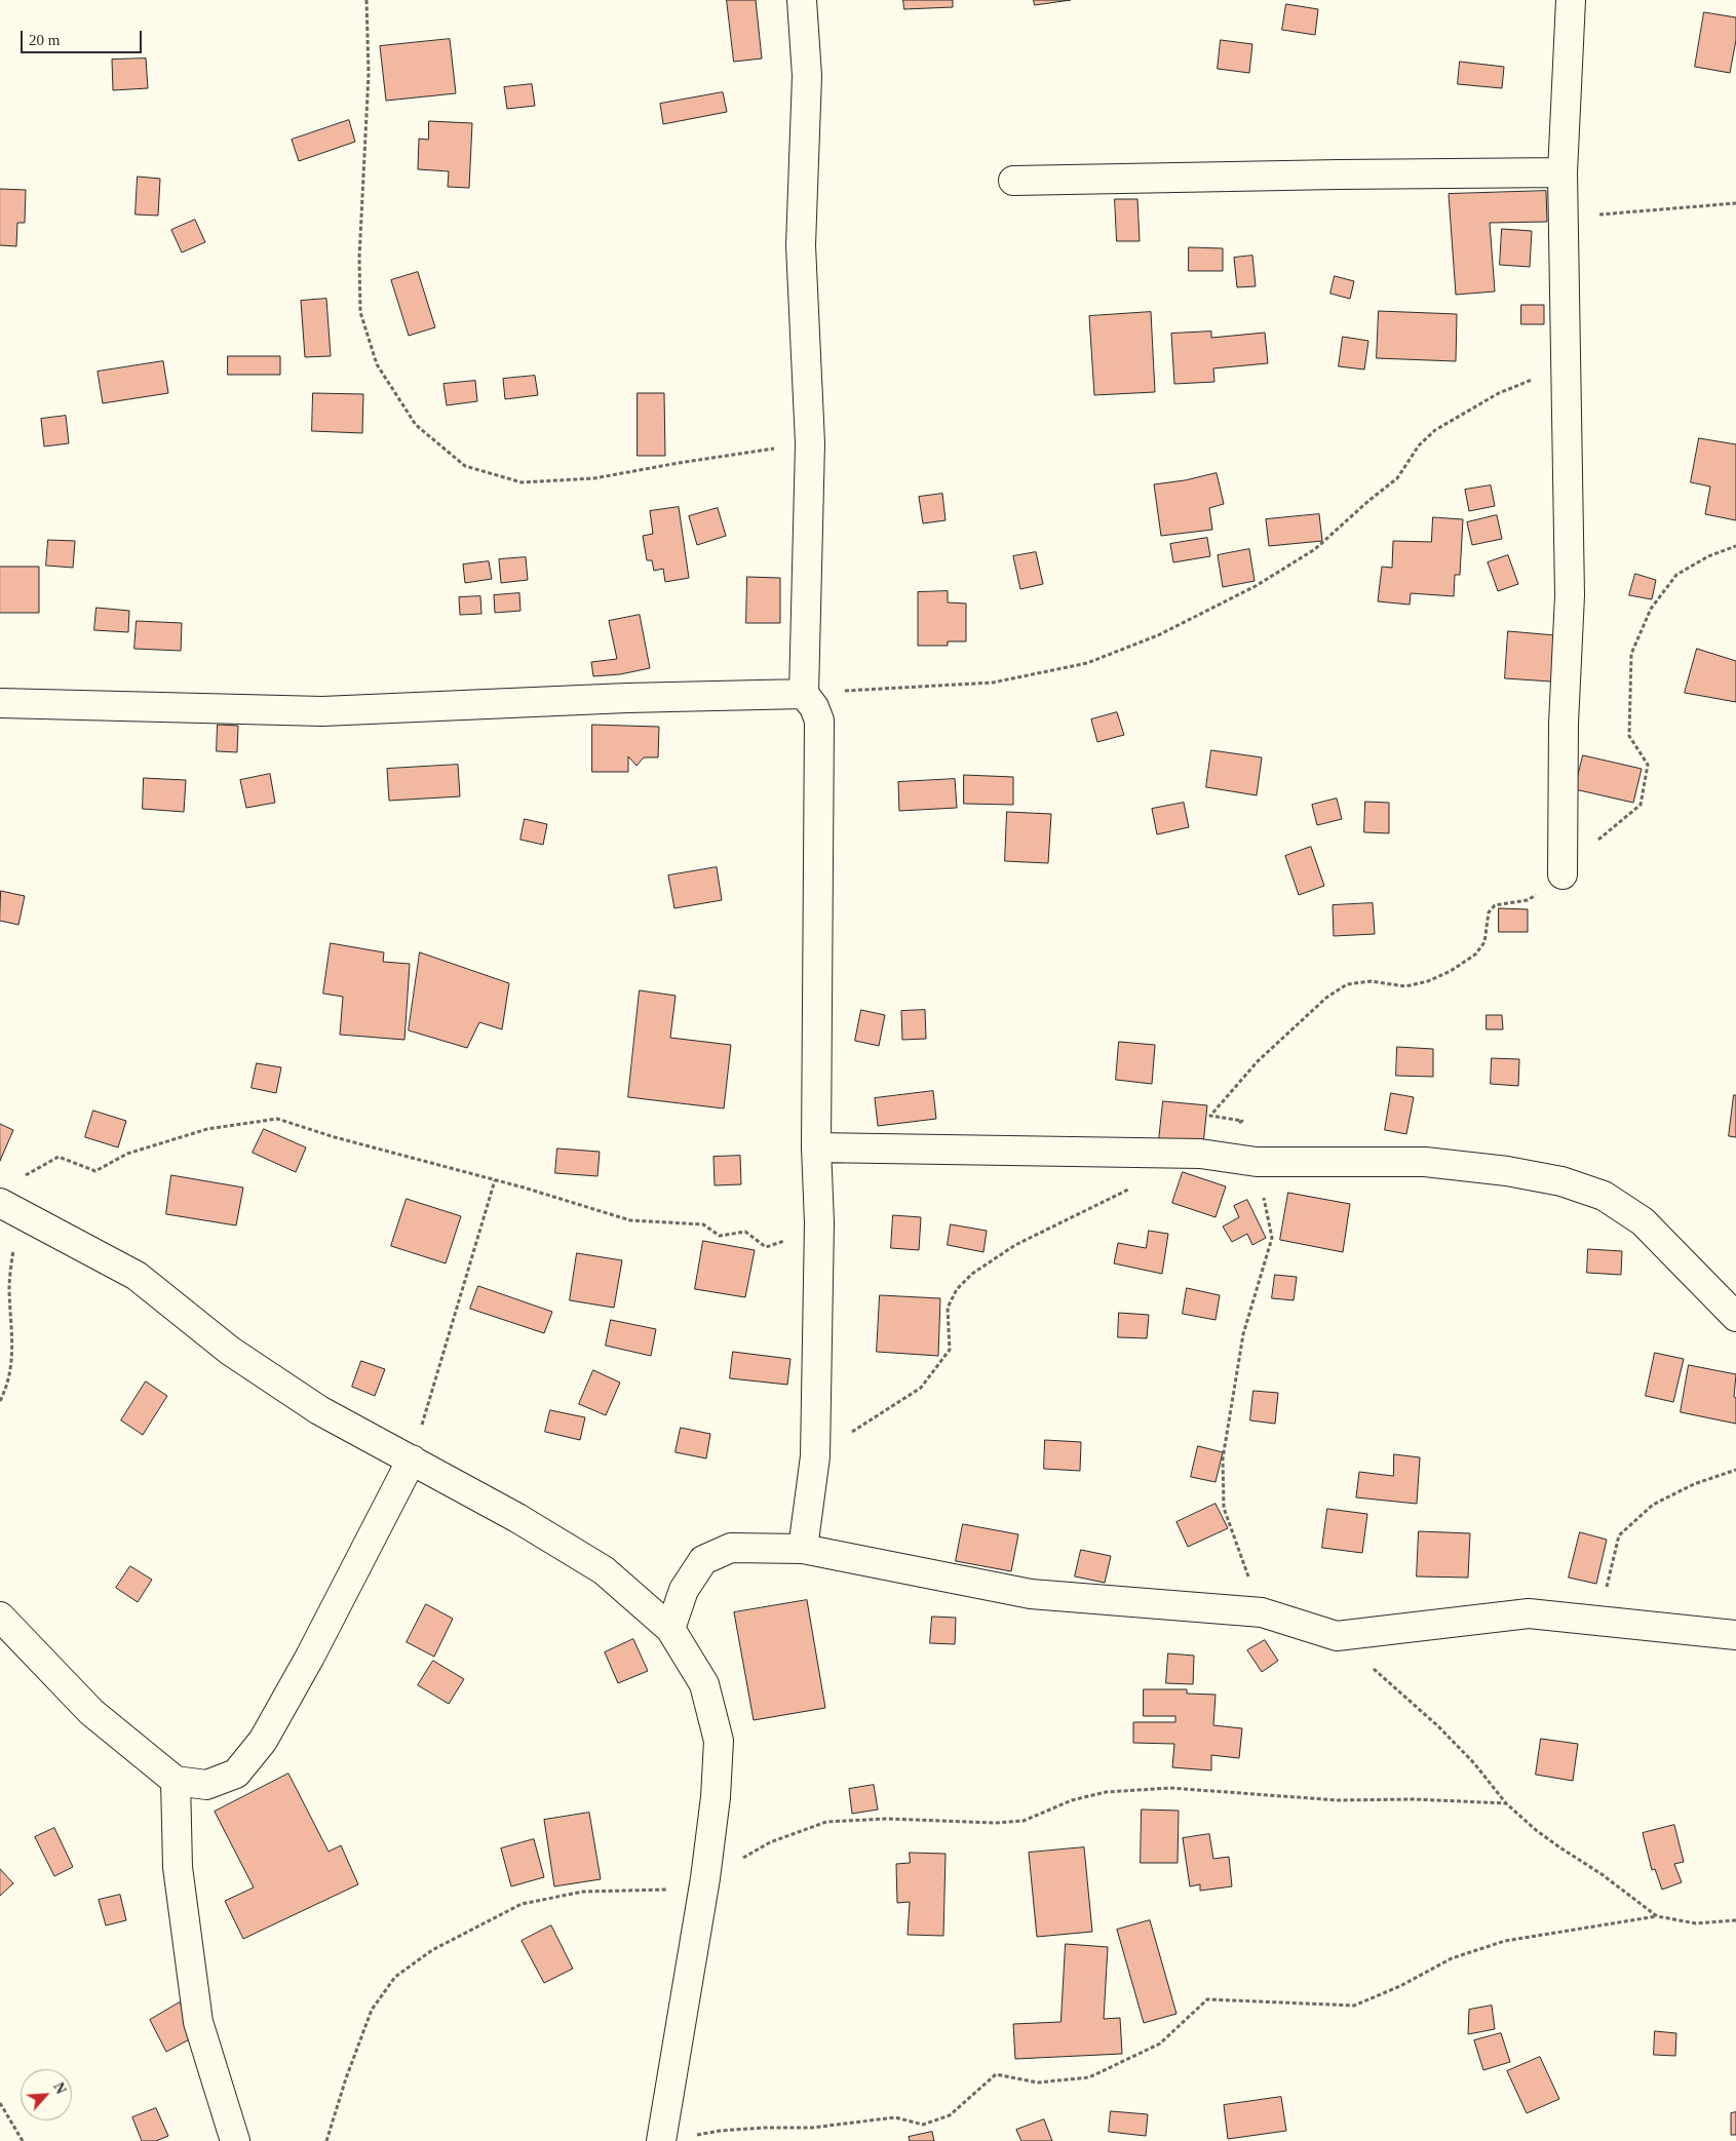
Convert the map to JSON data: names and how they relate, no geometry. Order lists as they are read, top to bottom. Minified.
{"scale_bar":"20 m","north":"top right"}
